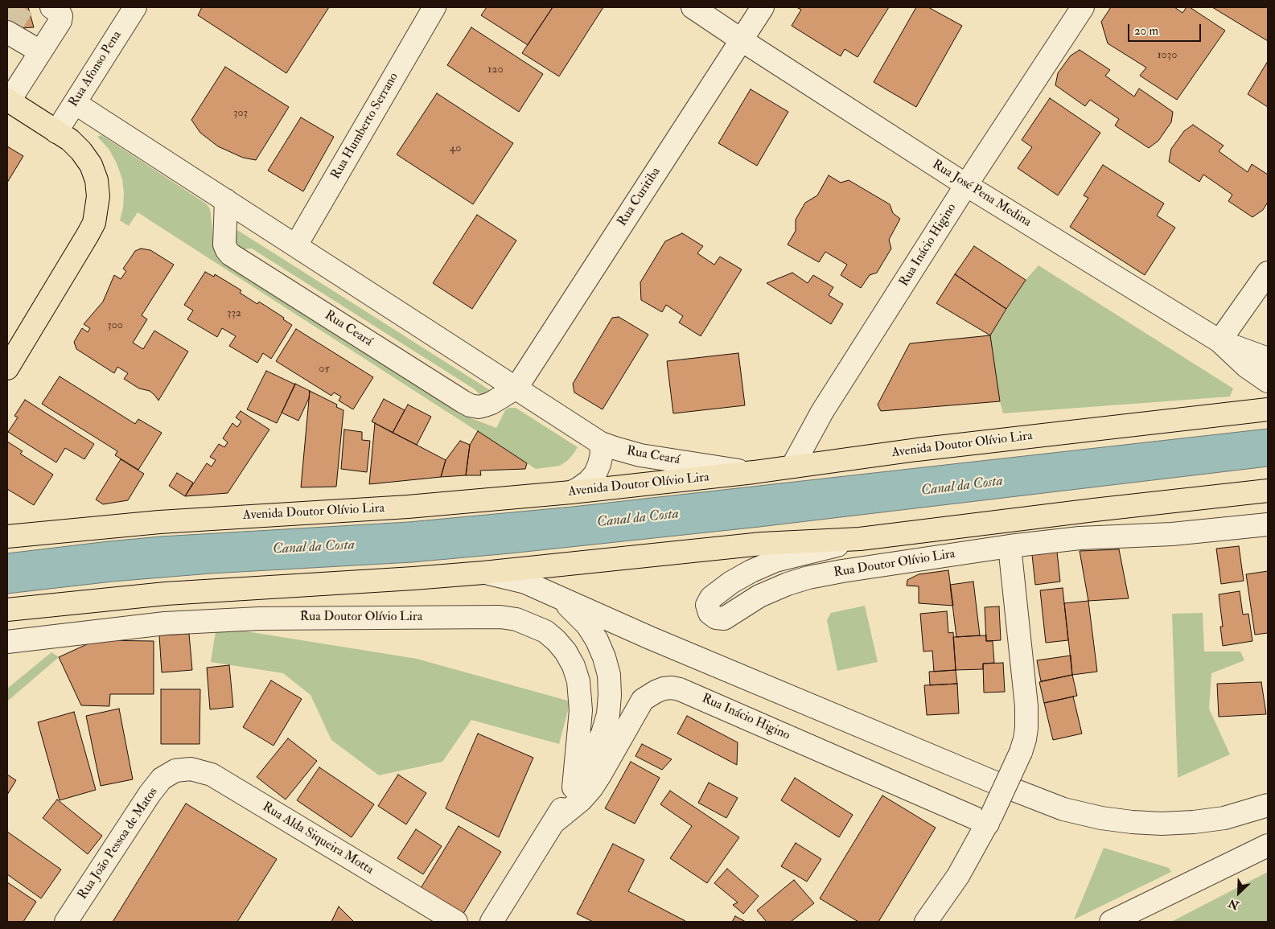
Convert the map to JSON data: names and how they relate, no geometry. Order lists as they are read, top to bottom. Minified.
{"streets":{"main road":["Avenida Doutor Olívio Lira"],"street":["Rua Afonso Pena","Rua Humberto Serrano","Rua José Pena Medina","Rua Curitiba","Rua Inácio Higino","Rua Ceará","Rua Doutor Olívio Lira","Rua Alda Siqueira Motta","Rua João Pessoa de Matos"]},"crossings":[["Rua Afonso Pena","Rua Ceará"],["Rua Humberto Serrano","Rua Ceará"],["Rua José Pena Medina","Rua Curitiba"],["Rua José Pena Medina","Rua Inácio Higino"],["Rua Curitiba","Rua Ceará"],["Rua Inácio Higino","Avenida Doutor Olívio Lira"],["Rua Inácio Higino","Rua Doutor Olívio Lira"],["Rua Ceará","Avenida Doutor Olívio Lira"],["Rua Alda Siqueira Motta","Rua João Pessoa de Matos"]],"water":["Canal da Costa"],"house_numbers":["1030","120","303","40","332","300","05"],"scale_bar":"20 m","north":"bottom left"}
